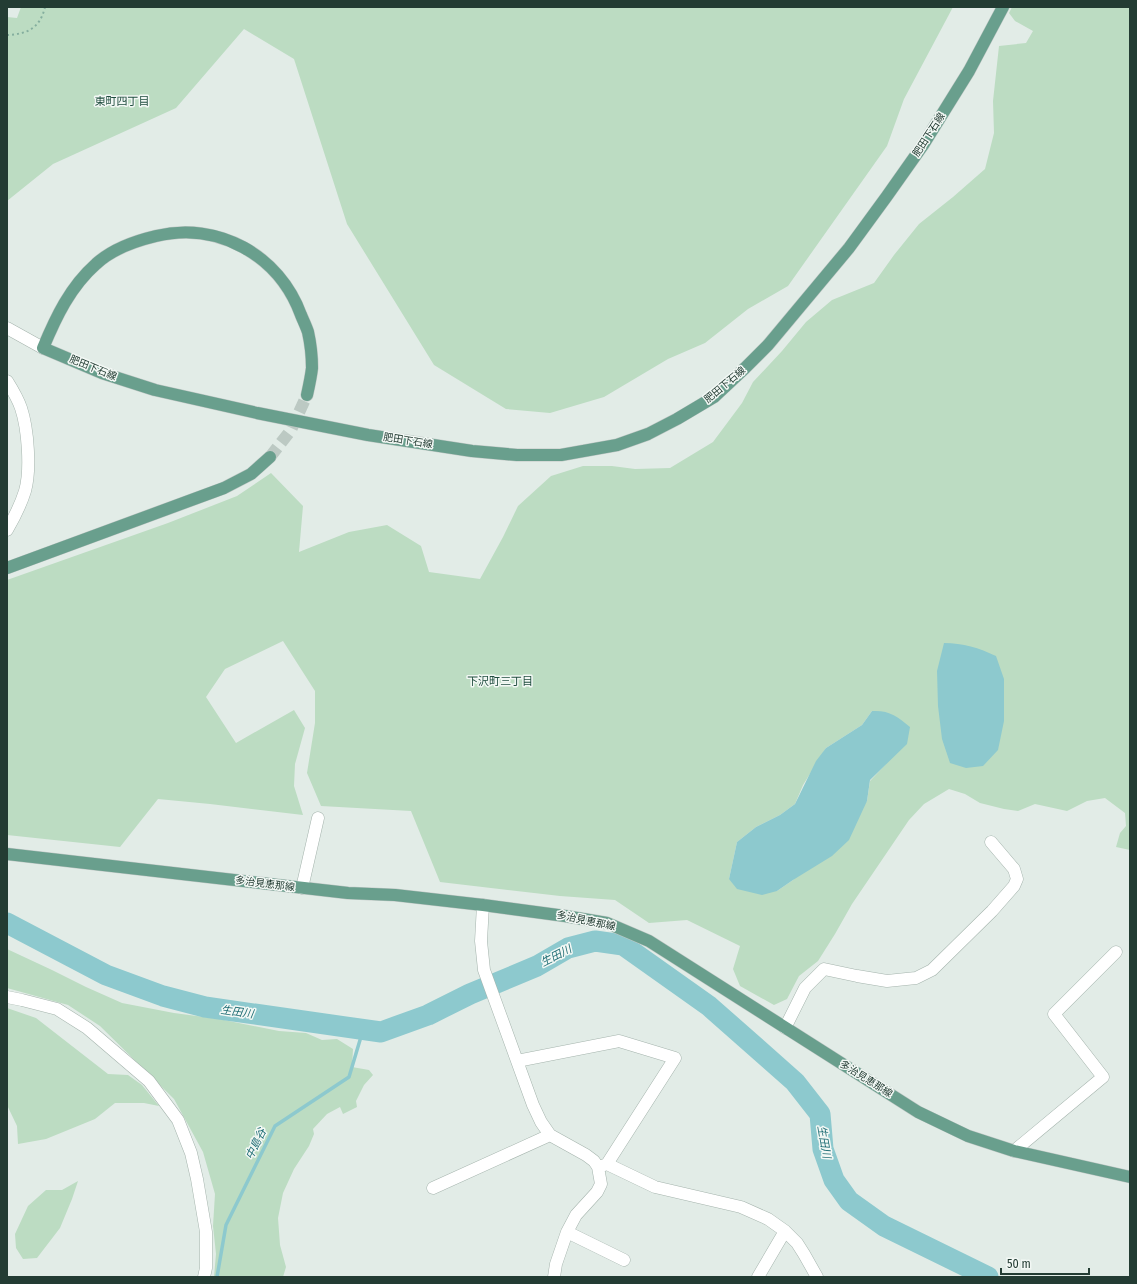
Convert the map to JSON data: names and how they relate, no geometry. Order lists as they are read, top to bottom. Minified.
{"streets":{"main road":["肥田下石線","多治見恵那線"]},"districts":["東町四丁目","下沢町三丁目"],"water":["生田川","中島谷"],"scale_bar":"50 m"}
